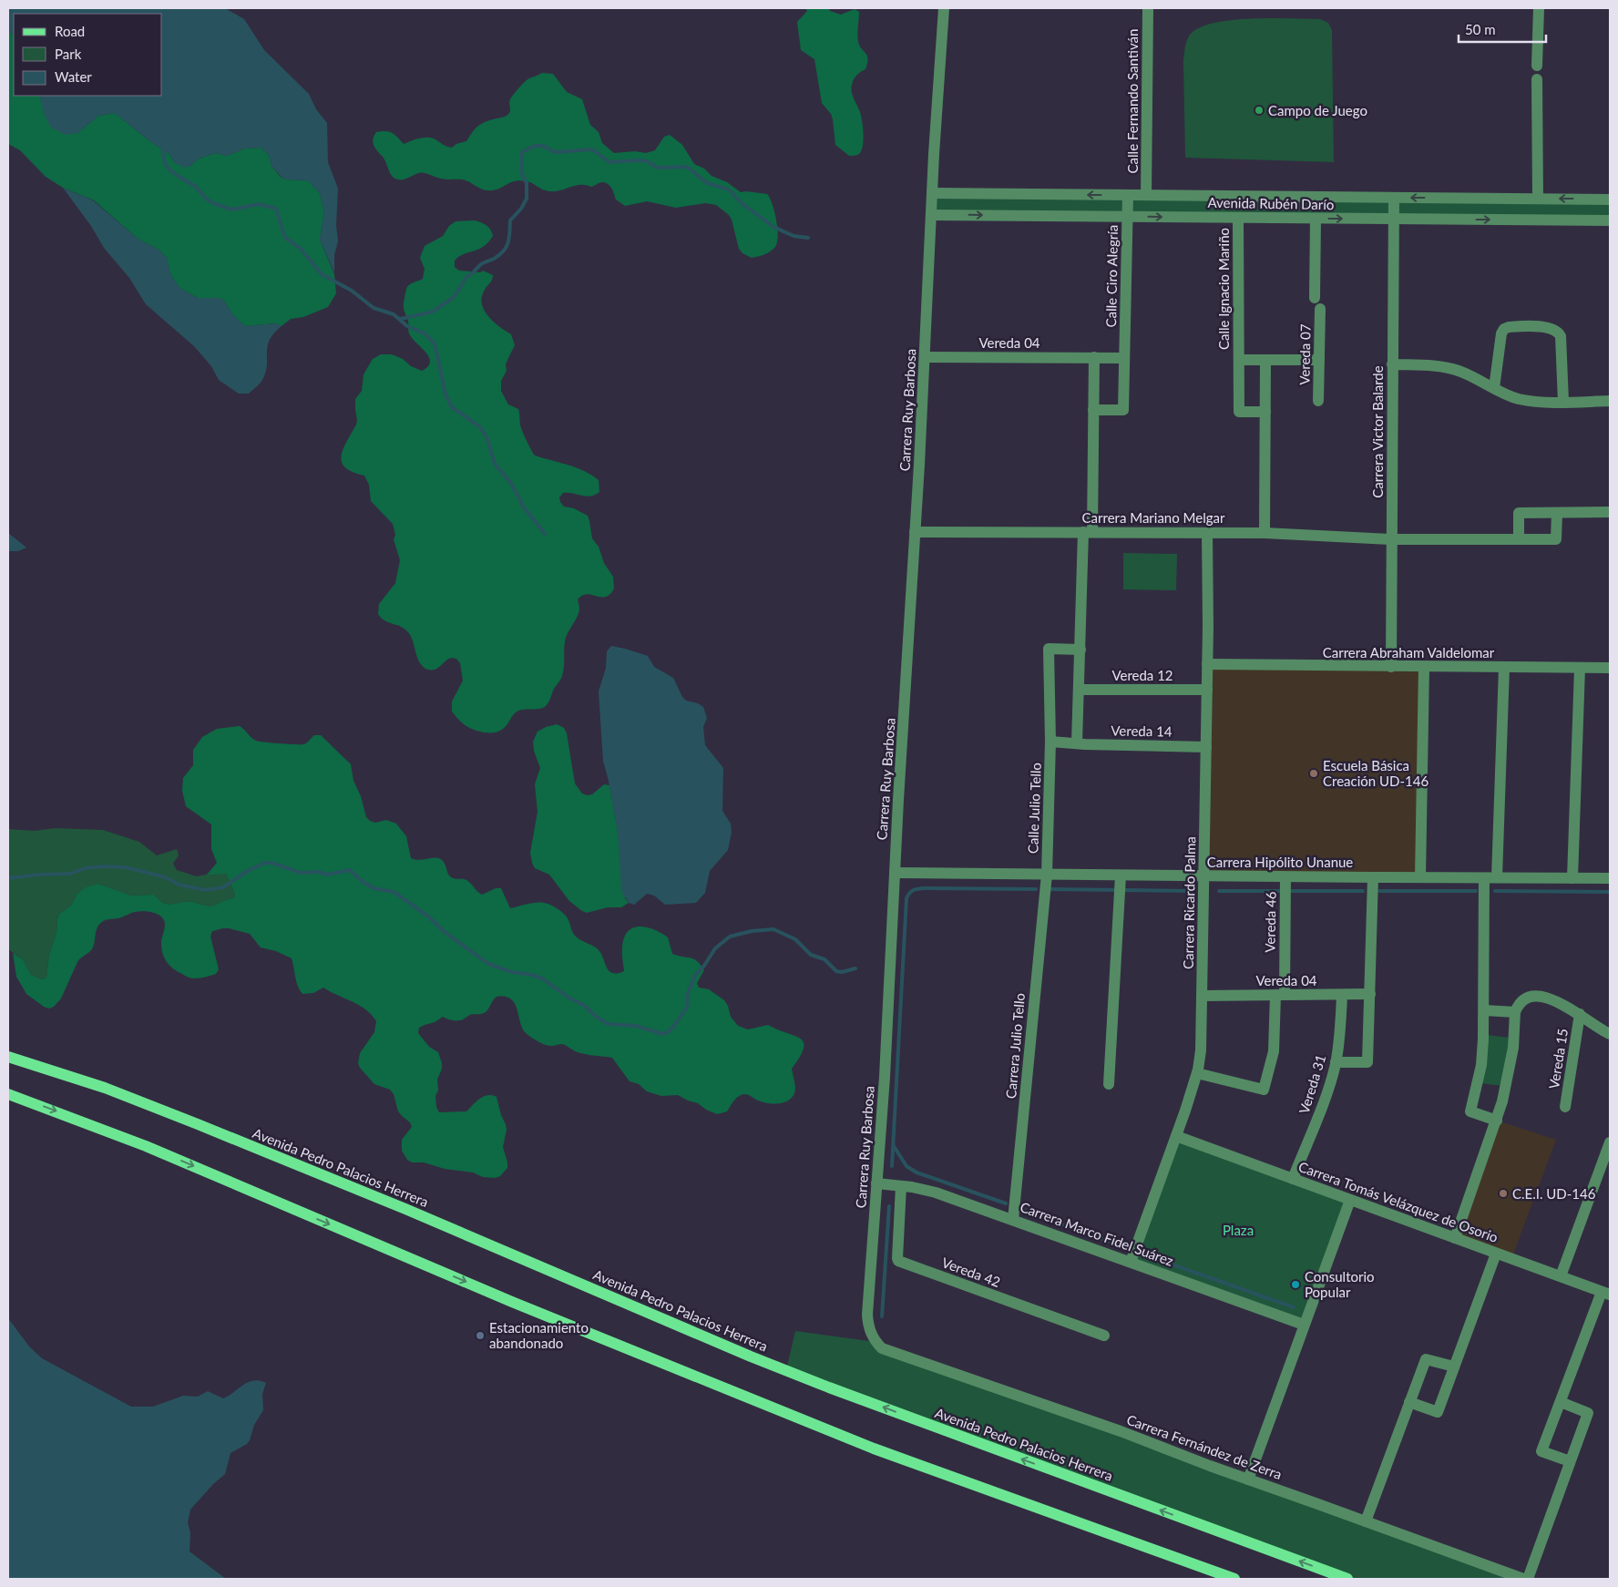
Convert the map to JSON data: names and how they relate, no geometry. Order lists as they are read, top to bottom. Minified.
{"streets":{"main road":["Avenida Pedro Palacios Herrera"],"street":["Calle Fernando Santiván","Avenida Rubén Darío","Calle Ciro Alegría","Calle Ignacio Mariño","Vereda 04","Vereda 07","Carrera Ruy Barbosa","Carrera Victor Balarde","Carrera Mariano Melgar","Carrera Abraham Valdelomar","Vereda 12","Vereda 14","Calle Julio Tello","Carrera Hipólito Unanue","Carrera Ricardo Palma","Vereda 46","Carrera Julio Tello","Vereda 15","Vereda 31","Carrera Tomás Velázquez de Osorio","Carrera Marco Fidel Suárez","Vereda 42","Carrera Fernández de Zerra"]},"crossings":[["Calle Fernando Santiván","Avenida Rubén Darío"],["Avenida Rubén Darío","Calle Ciro Alegría"],["Avenida Rubén Darío","Calle Ignacio Mariño"],["Avenida Rubén Darío","Carrera Ruy Barbosa"],["Avenida Rubén Darío","Carrera Victor Balarde"],["Vereda 04","Carrera Ruy Barbosa"],["Vereda 04","Carrera Ricardo Palma"],["Vereda 04","Vereda 46"],["Vereda 04","Vereda 31"],["Carrera Ruy Barbosa","Carrera Mariano Melgar"],["Carrera Ruy Barbosa","Carrera Hipólito Unanue"],["Carrera Ruy Barbosa","Carrera Marco Fidel Suárez"],["Carrera Ruy Barbosa","Carrera Fernández de Zerra"],["Carrera Victor Balarde","Carrera Mariano Melgar"],["Carrera Victor Balarde","Carrera Abraham Valdelomar"],["Carrera Mariano Melgar","Carrera Ricardo Palma"],["Carrera Abraham Valdelomar","Carrera Ricardo Palma"],["Vereda 12","Carrera Ricardo Palma"],["Vereda 14","Carrera Ricardo Palma"],["Calle Julio Tello","Carrera Hipólito Unanue"],["Calle Julio Tello","Carrera Julio Tello"],["Carrera Hipólito Unanue","Carrera Ricardo Palma"],["Carrera Hipólito Unanue","Vereda 46"],["Carrera Hipólito Unanue","Carrera Julio Tello"],["Carrera Ricardo Palma","Vereda 46"],["Carrera Ricardo Palma","Carrera Tomás Velázquez de Osorio"],["Carrera Ricardo Palma","Carrera Marco Fidel Suárez"],["Carrera Julio Tello","Carrera Marco Fidel Suárez"],["Vereda 31","Carrera Tomás Velázquez de Osorio"],["Carrera Marco Fidel Suárez","Vereda 42"]],"parks":["Plaza"],"places":["Campo de Juego","Escuela Básica Creación UD-146","C.E.I. UD-146","Consultorio Popular","Estacionamiento abandonado"],"legend":["Road","Park","Water"],"scale_bar":"50 m"}
